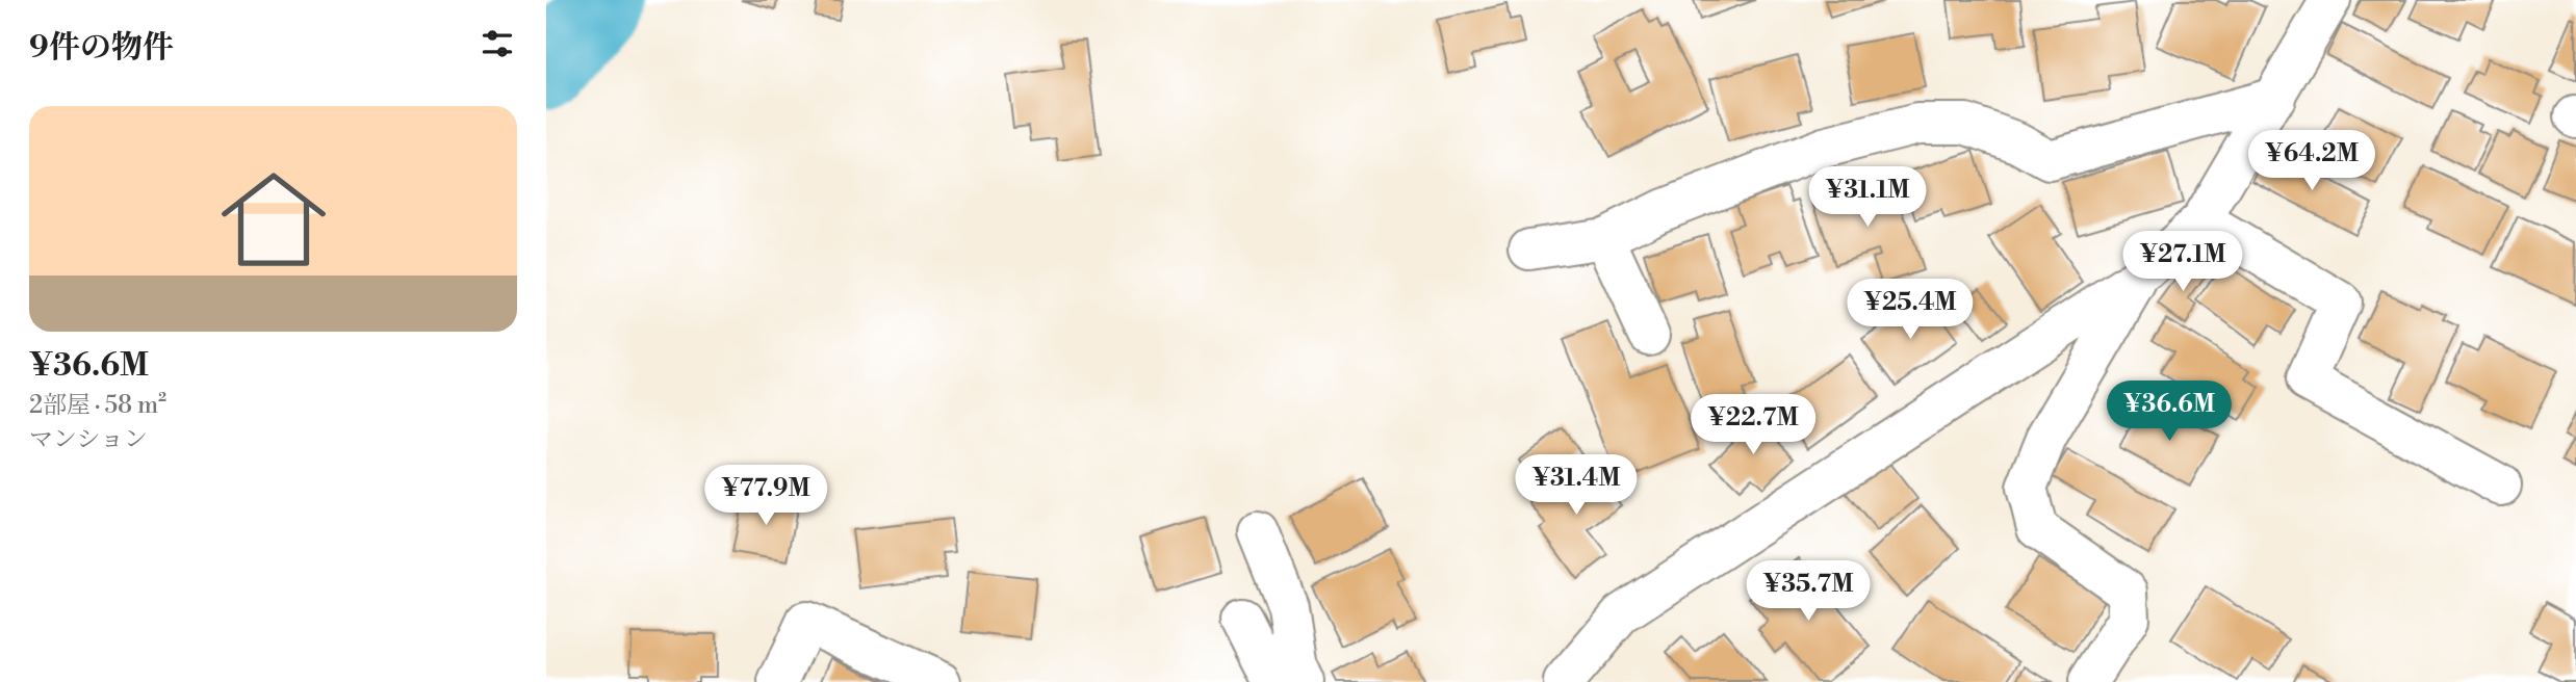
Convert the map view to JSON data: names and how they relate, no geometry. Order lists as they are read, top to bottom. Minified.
{"page":{"heading":"9件の物件","list":[{"name":"¥36.6M","note":"2部屋 · 58 m² · マンション"}],"price":["¥64.2M","¥31.1M","¥27.1M","¥25.4M","¥36.6M","¥22.7M","¥31.4M","¥77.9M","¥35.7M"]}}
